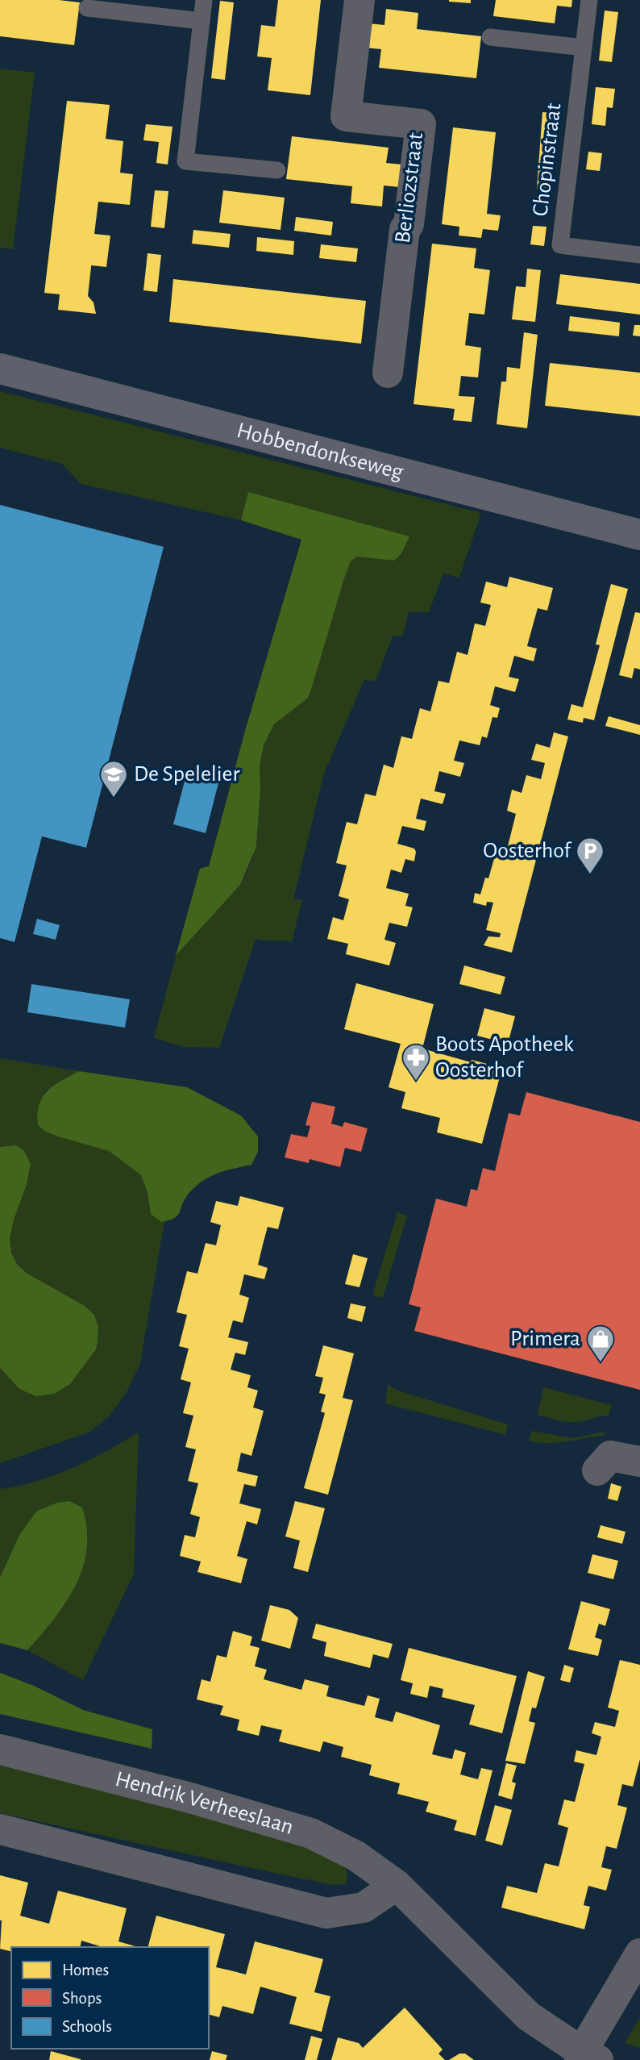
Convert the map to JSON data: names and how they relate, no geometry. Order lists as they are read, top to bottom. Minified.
{"streets":{"street":["Berliozstraat","Hobbendonkseweg","Hendrik Verheeslaan"],"lane":["Chopinstraat"]},"places":{"school or university":["De Spelelier"],"parking":["Oosterhof"],"pharmacy":["Boots Apotheek Oosterhof"],"shop":["Primera"]},"legend":["Homes","Shops","Schools"]}
